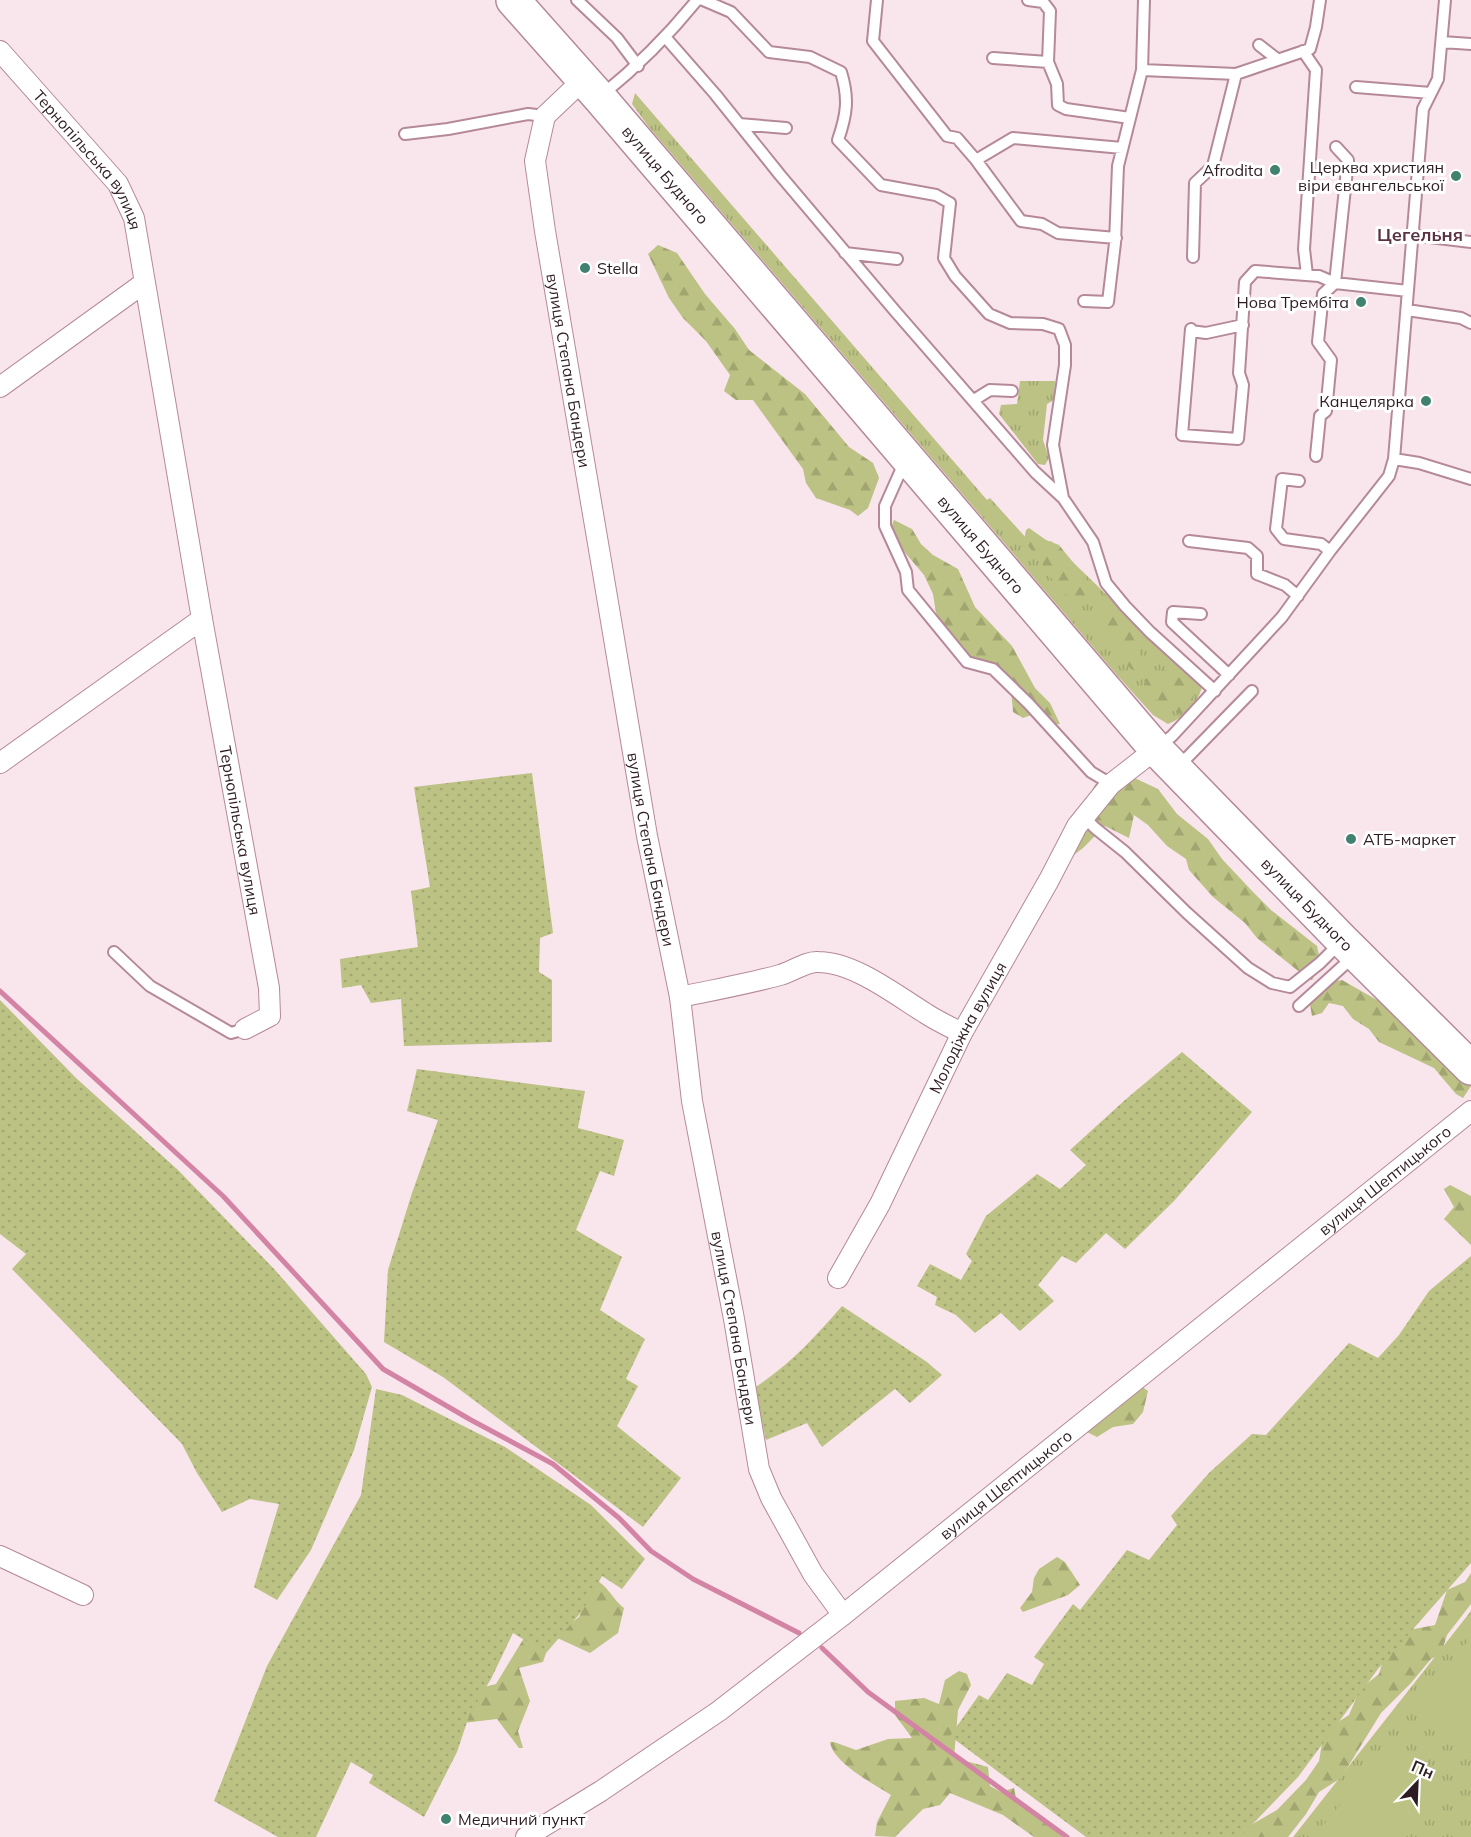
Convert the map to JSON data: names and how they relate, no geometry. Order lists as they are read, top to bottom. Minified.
{"streets":{"highway":["вулиця Будного"],"street":["Тернопільська вулиця","вулиця Степана Бандери","Молодіжна вулиця","вулиця Шептицького"]},"crossings":[["вулиця Будного","Молодіжна вулиця"],["вулиця Степана Бандери","вулиця Шептицького"]],"districts":["Цегельня"],"places":["Afrodita","Церква християн віри євангельської","Stella","Нова Трембіта","Канцелярка","АТБ-маркет","Медичний пункт"],"north":"top right"}
